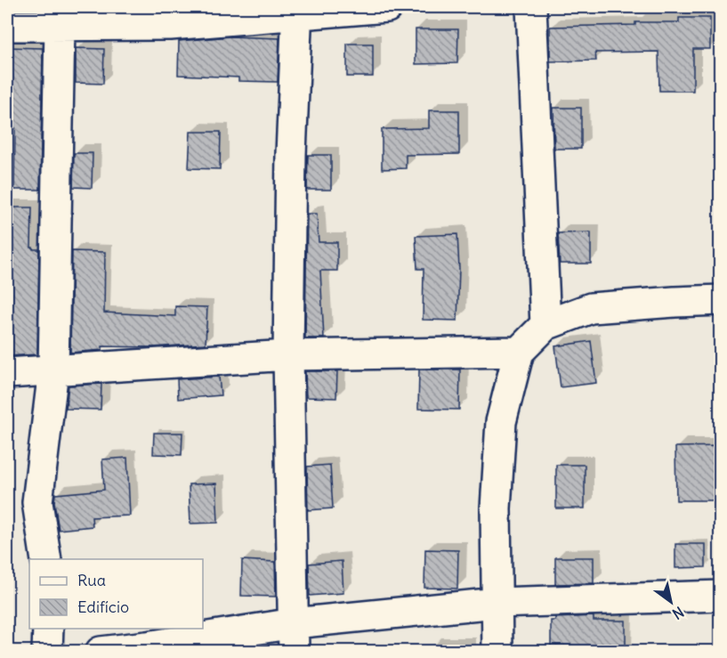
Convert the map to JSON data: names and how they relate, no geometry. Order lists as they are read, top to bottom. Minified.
{"legend":["Rua","Edifício"],"north":"bottom right"}
